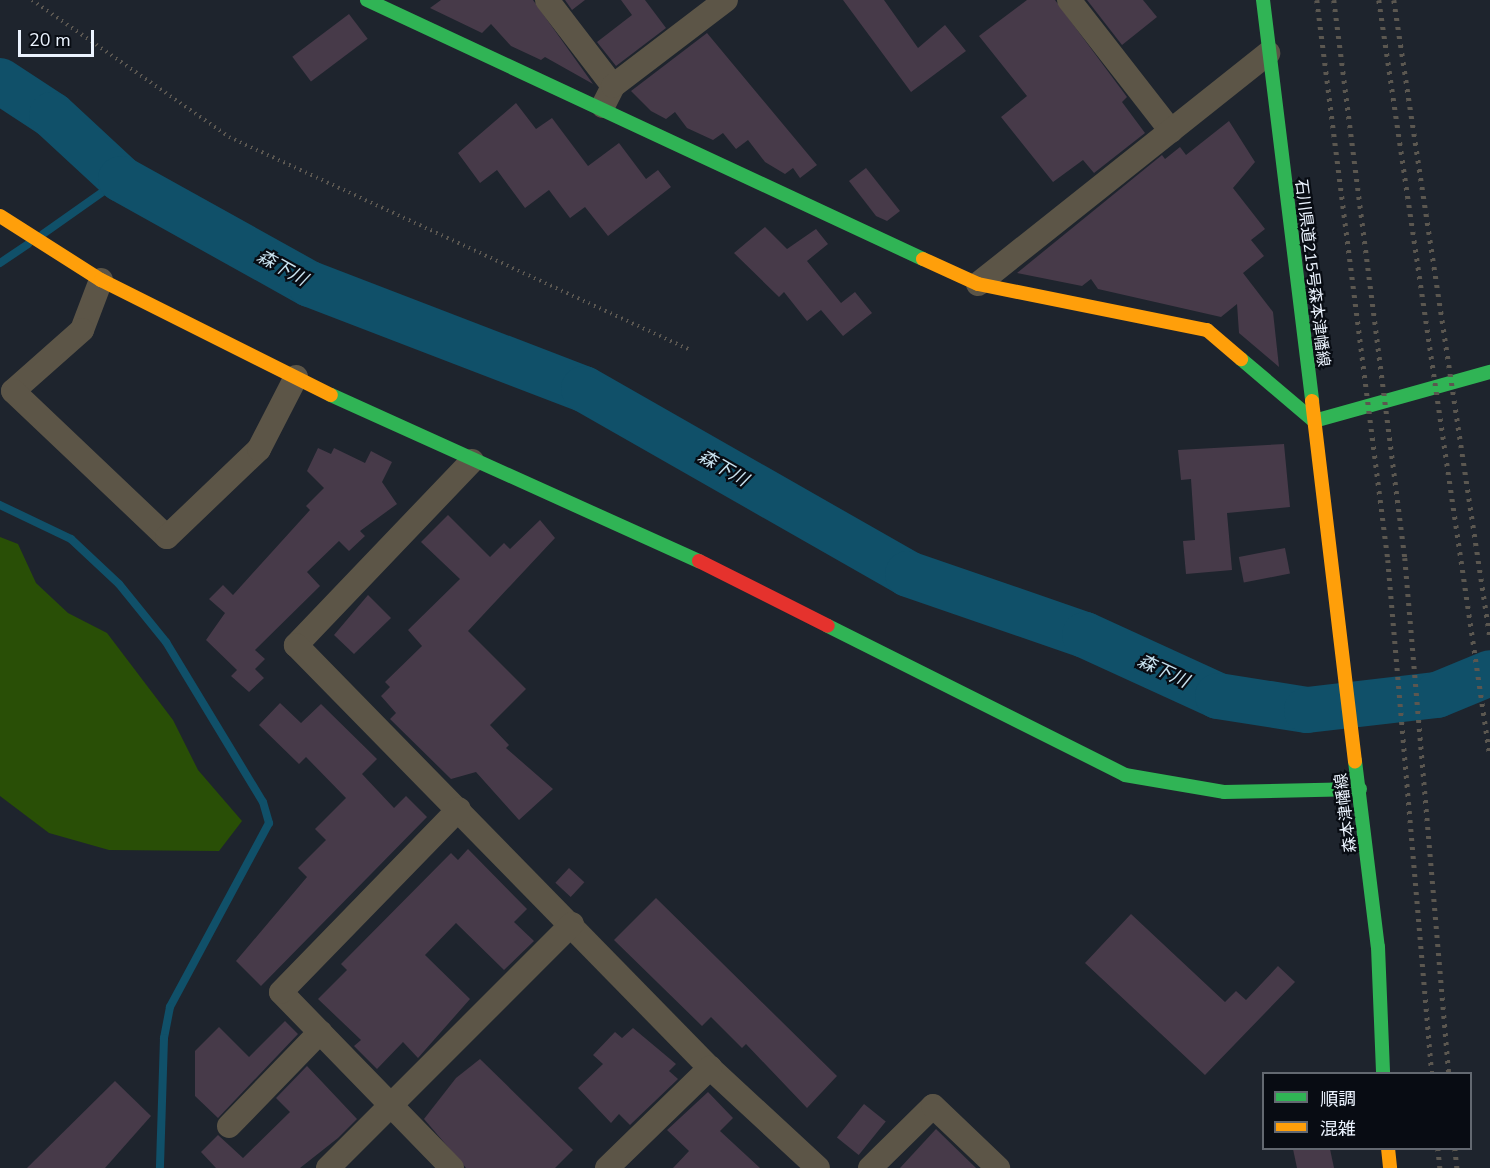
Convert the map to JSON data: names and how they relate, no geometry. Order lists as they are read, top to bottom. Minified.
{"streets":{"street":["石川県道215号森本津幡線","森本津幡線"]},"crossings":[["石川県道215号森本津幡線","森本津幡線"]],"water":["森下川"],"legend":["順調","混雑"],"scale_bar":"20 m"}
